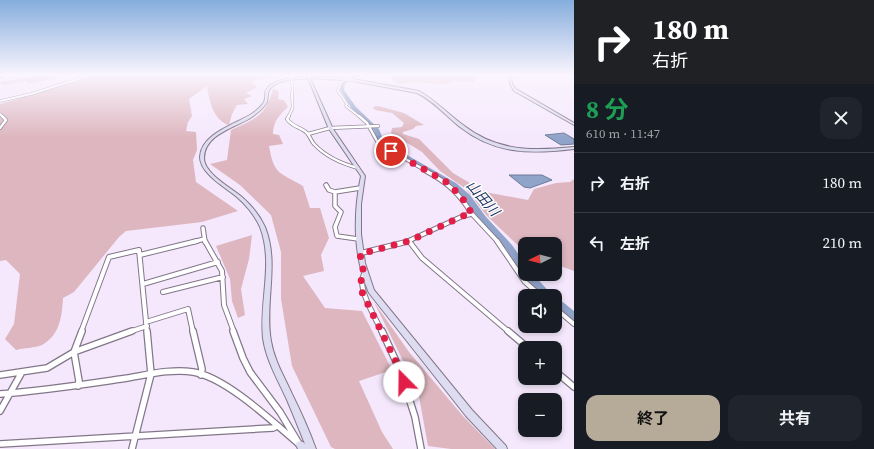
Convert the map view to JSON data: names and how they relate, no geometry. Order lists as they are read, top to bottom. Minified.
{"water":["山田川"],"north":"left","page":{"turn":["180 m","右折"],"heading":["8 分","610 m · 11:47"],"list":[{"name":"右折","value":"180 m"},{"name":"左折","value":"210 m"}],"map_buttons":["+","−"],"buttons":["終了","共有"]}}
